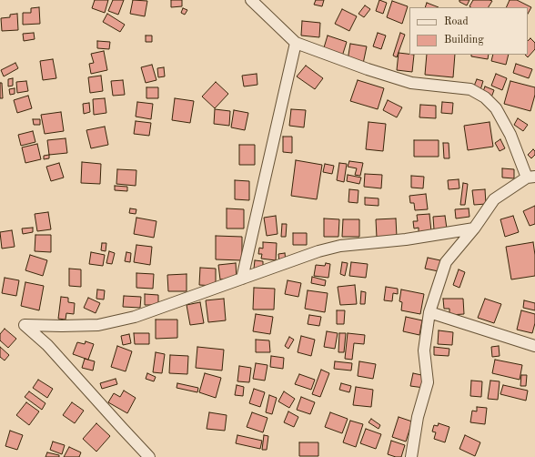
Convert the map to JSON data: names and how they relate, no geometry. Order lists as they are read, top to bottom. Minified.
{"legend":["Road","Building"]}
